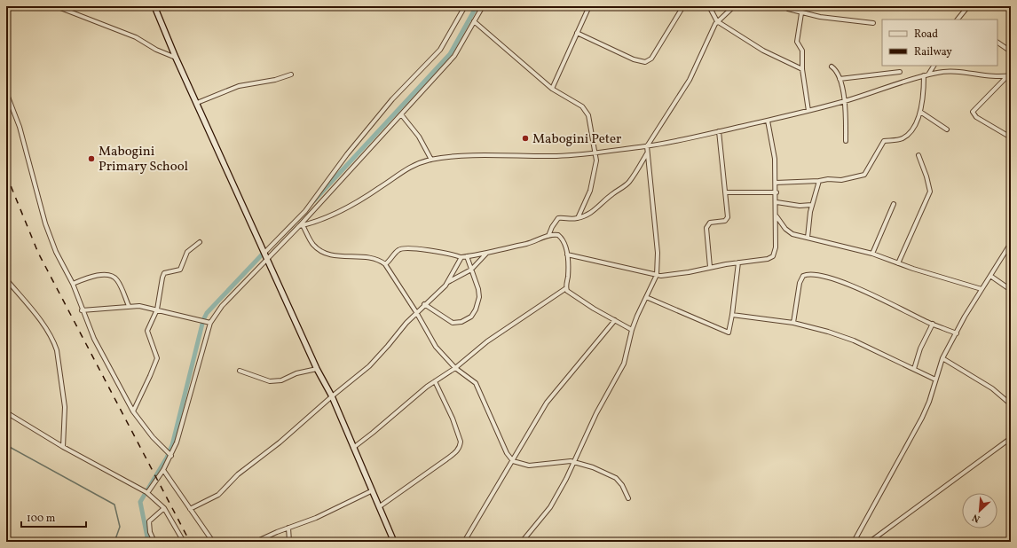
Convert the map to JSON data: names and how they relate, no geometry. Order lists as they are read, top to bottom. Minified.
{"places":["Mabogini Peter","Mabogini Primary School"],"legend":["Road","Railway"],"scale_bar":"100 m","north":"bottom left"}
